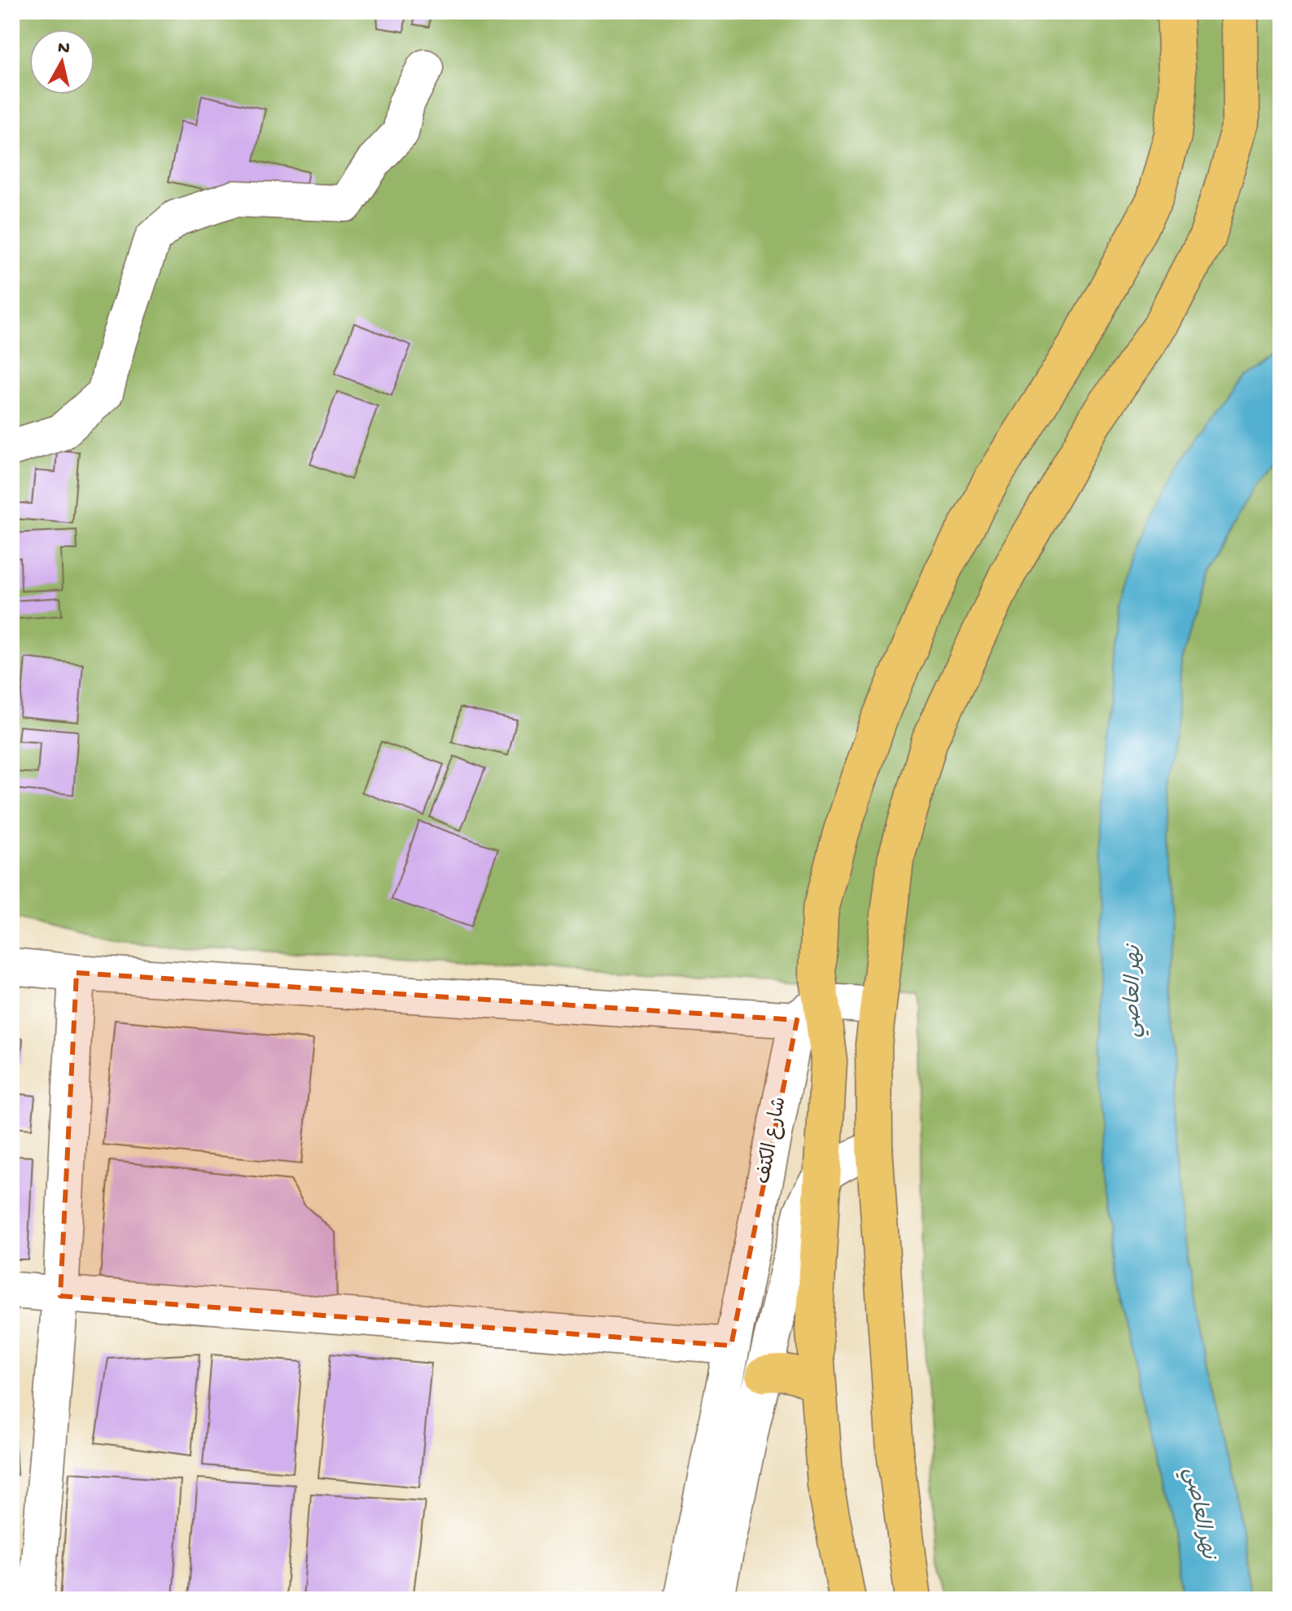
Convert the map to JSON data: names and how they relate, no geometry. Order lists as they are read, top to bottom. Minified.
{"streets":{"street":["شارع الكتف"]},"water":["نهر العاصي"],"north":"top"}
